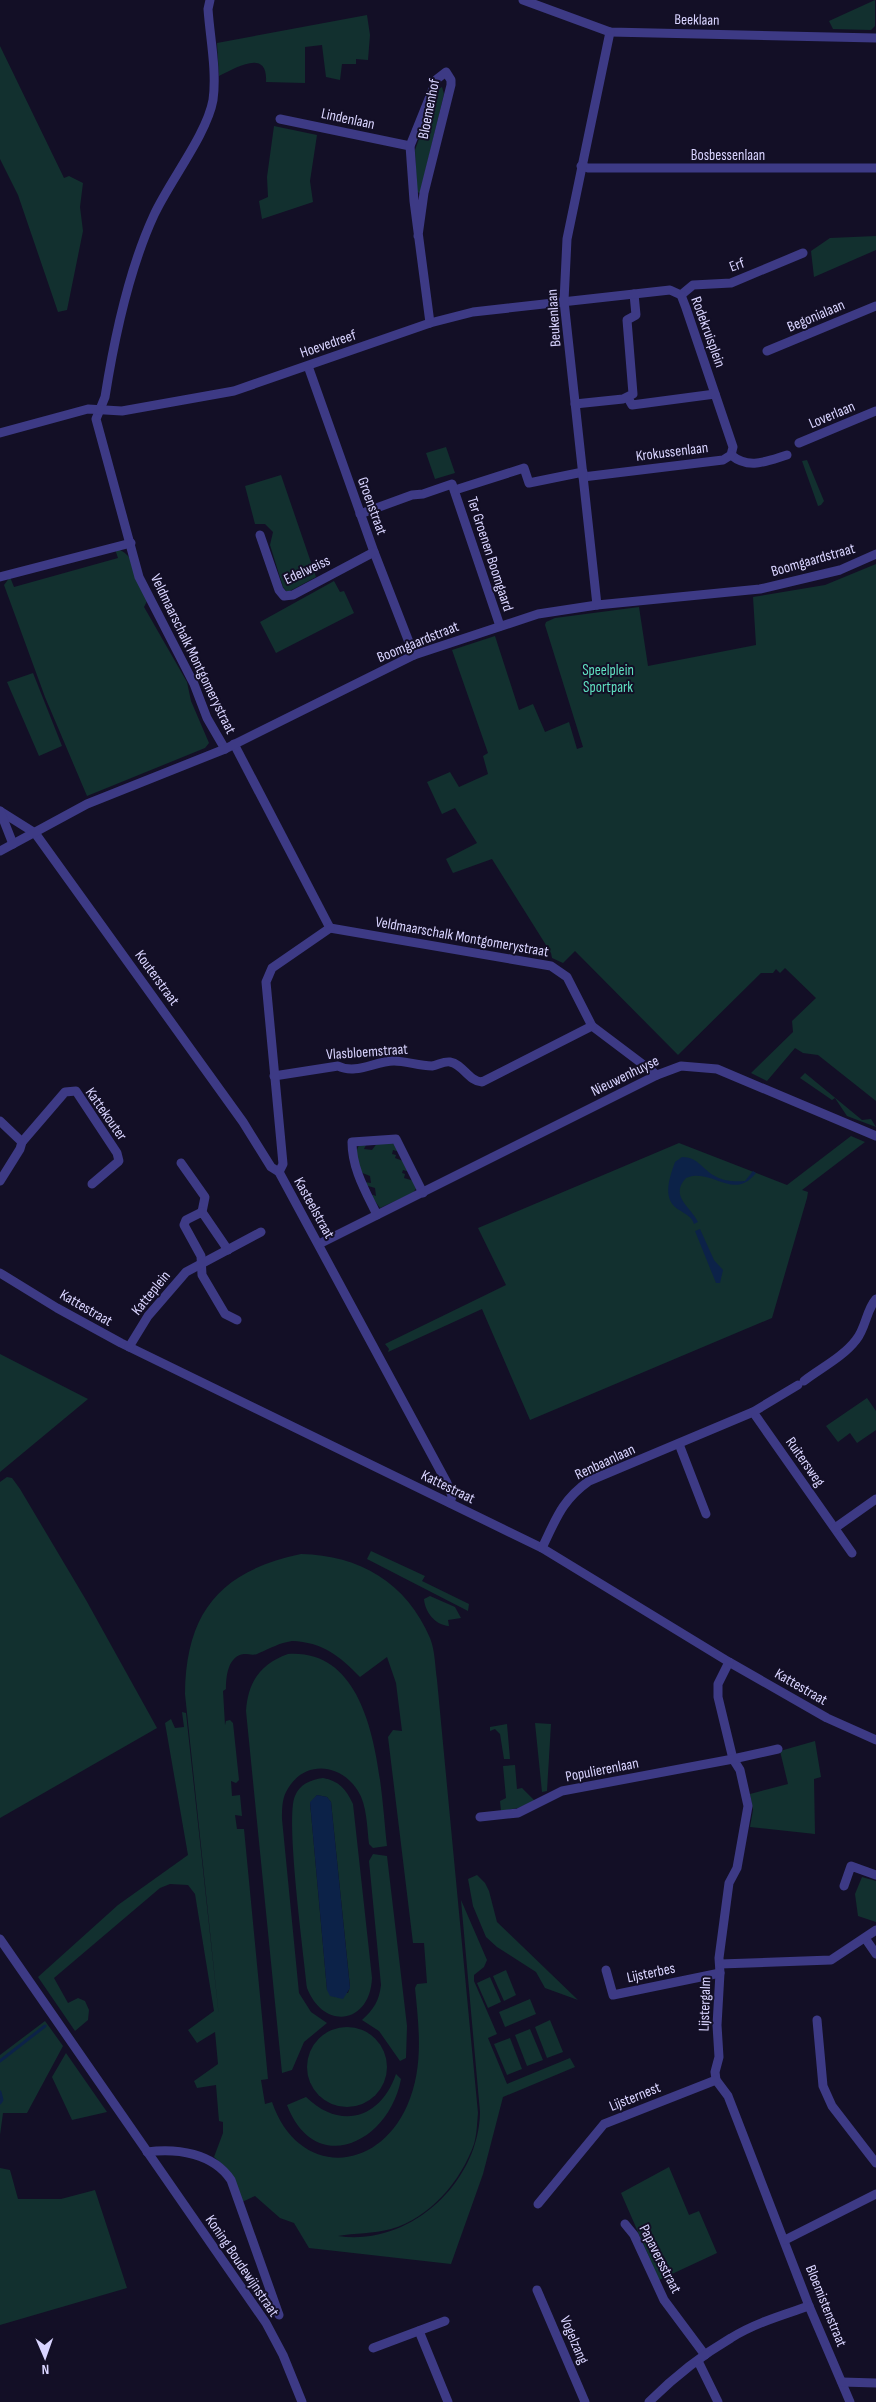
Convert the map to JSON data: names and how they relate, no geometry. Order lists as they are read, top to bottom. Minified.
{"streets":{"street":["Beeklaan","Bloemenhof","Lindenlaan","Bosbessenlaan","Erf","Begonialaan","Beukenlaan","Rodekruisplein","Hoevedreef","Loverlaan","Krokussenlaan","Groenstraat","Ter Groenen Boomgaard","Boomgaardstraat","Edelweiss","Veldmaarschalk Montgomerystraat","Kouterstraat","Vlasbloemstraat","Nieuwenhuyse","Kattekouter","Kasteelstraat","Katteplein","Kattestraat","Renbaanlaan","Ruitersweg","Populierenlaan","Lijsterbes","Lijstergalm","Lijsternest","Papaversstraat","Koning Boudewijnstraat","Bloemistenstraat","Vogelzang"]},"crossings":[["Beeklaan","Beukenlaan"],["Bloemenhof","Lindenlaan"],["Bloemenhof","Hoevedreef"],["Bosbessenlaan","Beukenlaan"],["Erf","Rodekruisplein"],["Beukenlaan","Rodekruisplein"],["Beukenlaan","Hoevedreef"],["Beukenlaan","Krokussenlaan"],["Beukenlaan","Ter Groenen Boomgaard"],["Beukenlaan","Boomgaardstraat"],["Rodekruisplein","Hoevedreef"],["Rodekruisplein","Krokussenlaan"],["Hoevedreef","Groenstraat"],["Hoevedreef","Veldmaarschalk Montgomerystraat"],["Krokussenlaan","Ter Groenen Boomgaard"],["Groenstraat","Ter Groenen Boomgaard"],["Groenstraat","Boomgaardstraat"],["Groenstraat","Edelweiss"],["Ter Groenen Boomgaard","Boomgaardstraat"],["Boomgaardstraat","Veldmaarschalk Montgomerystraat"],["Boomgaardstraat","Kouterstraat"],["Veldmaarschalk Montgomerystraat","Vlasbloemstraat"],["Veldmaarschalk Montgomerystraat","Nieuwenhuyse"],["Veldmaarschalk Montgomerystraat","Kasteelstraat"],["Kouterstraat","Kasteelstraat"],["Vlasbloemstraat","Kasteelstraat"],["Nieuwenhuyse","Kasteelstraat"],["Kasteelstraat","Kattestraat"],["Katteplein","Kattestraat"],["Kattestraat","Renbaanlaan"],["Kattestraat","Lijstergalm"],["Renbaanlaan","Ruitersweg"],["Populierenlaan","Lijstergalm"],["Lijsterbes","Lijstergalm"],["Lijstergalm","Lijsternest"]],"parks":["Speelplein Sportpark"],"north":"bottom"}
